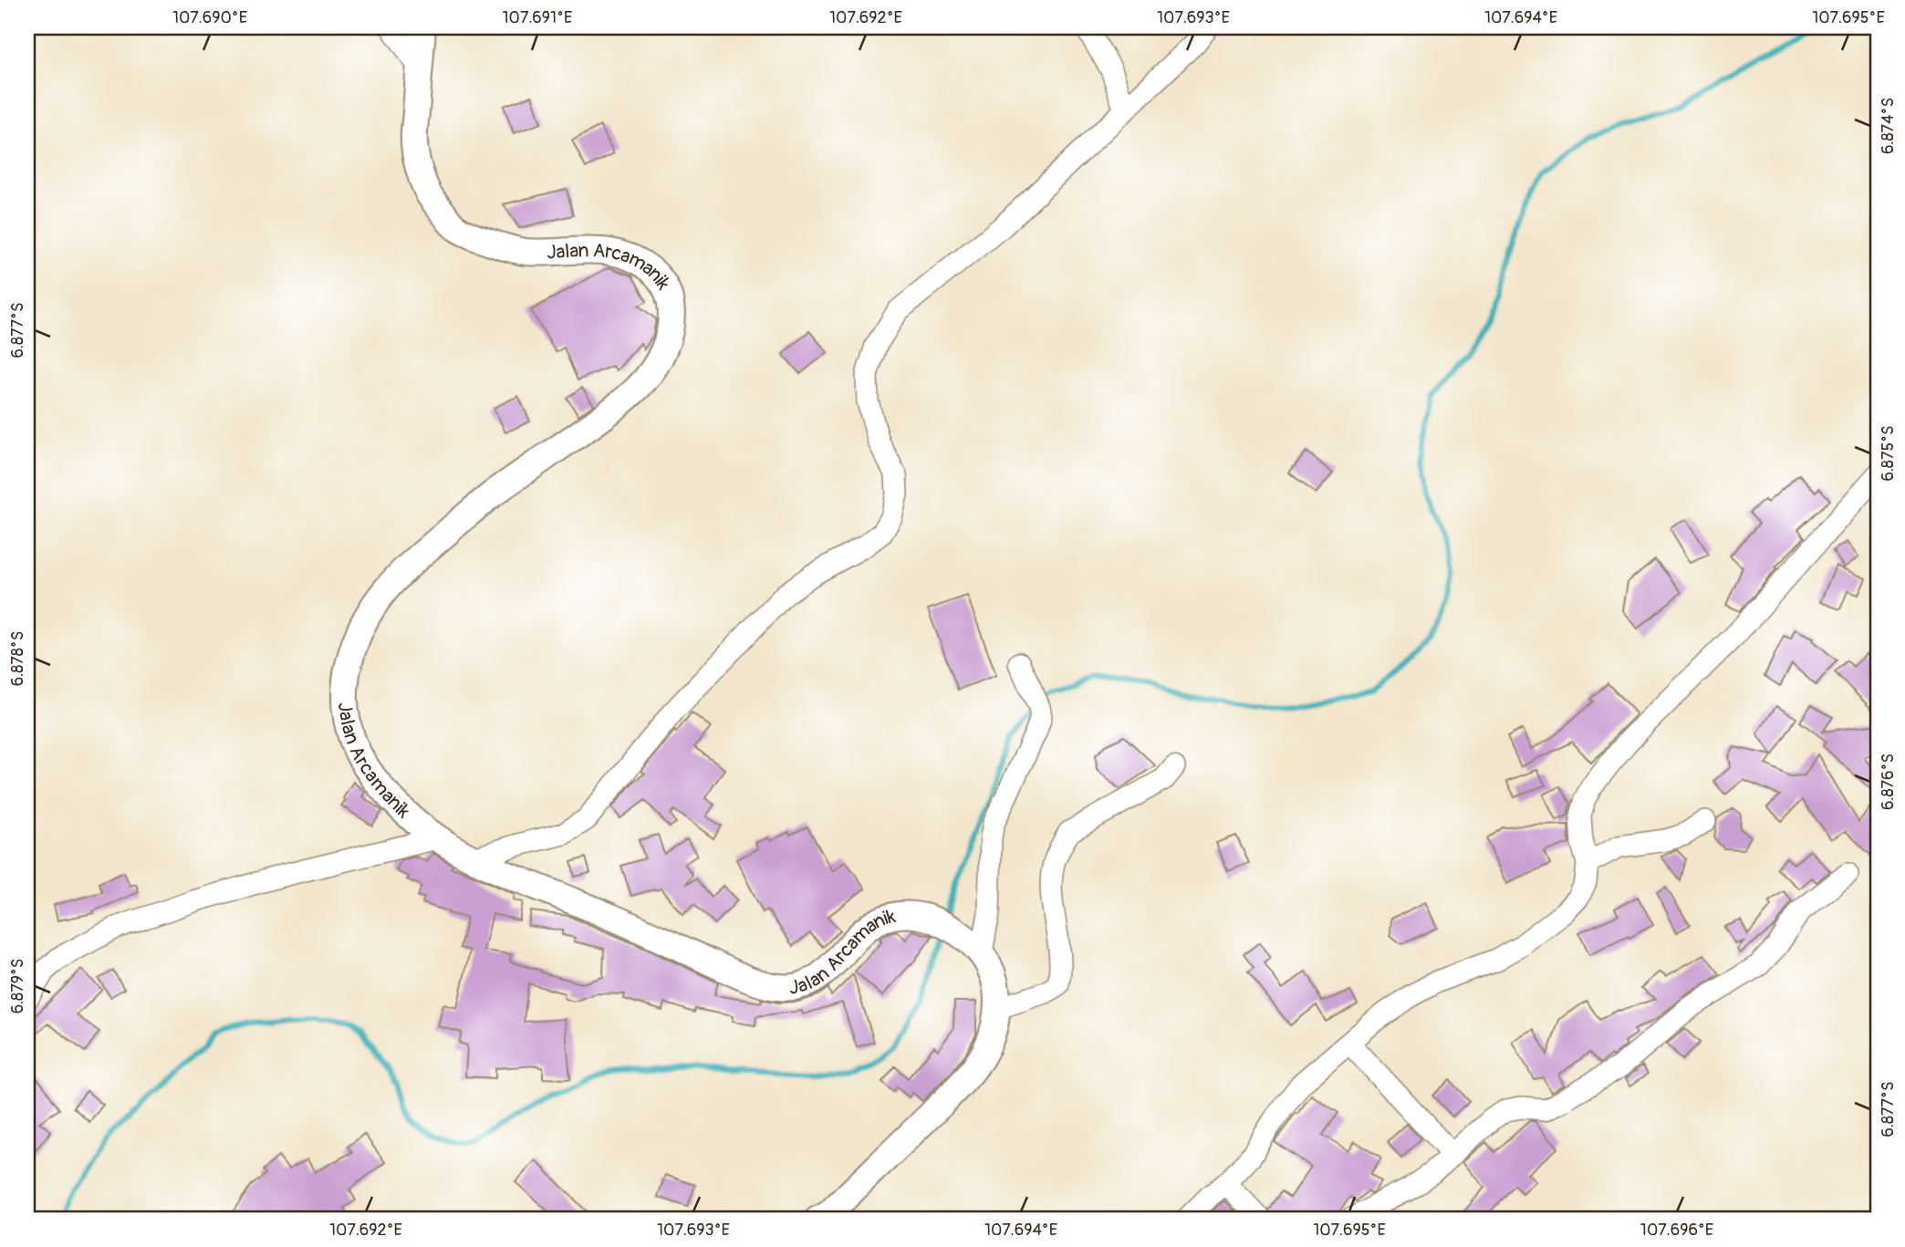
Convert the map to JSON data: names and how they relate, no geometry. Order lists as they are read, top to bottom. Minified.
{"streets":{"street":["Jalan Arcamanik"]},"coordinates":["107.690°E","107.691°E","107.692°E","107.693°E","107.694°E","107.695°E","6.874°S","6.877°S","6.875°S","6.878°S","6.876°S","6.879°S","107.696°E"]}
